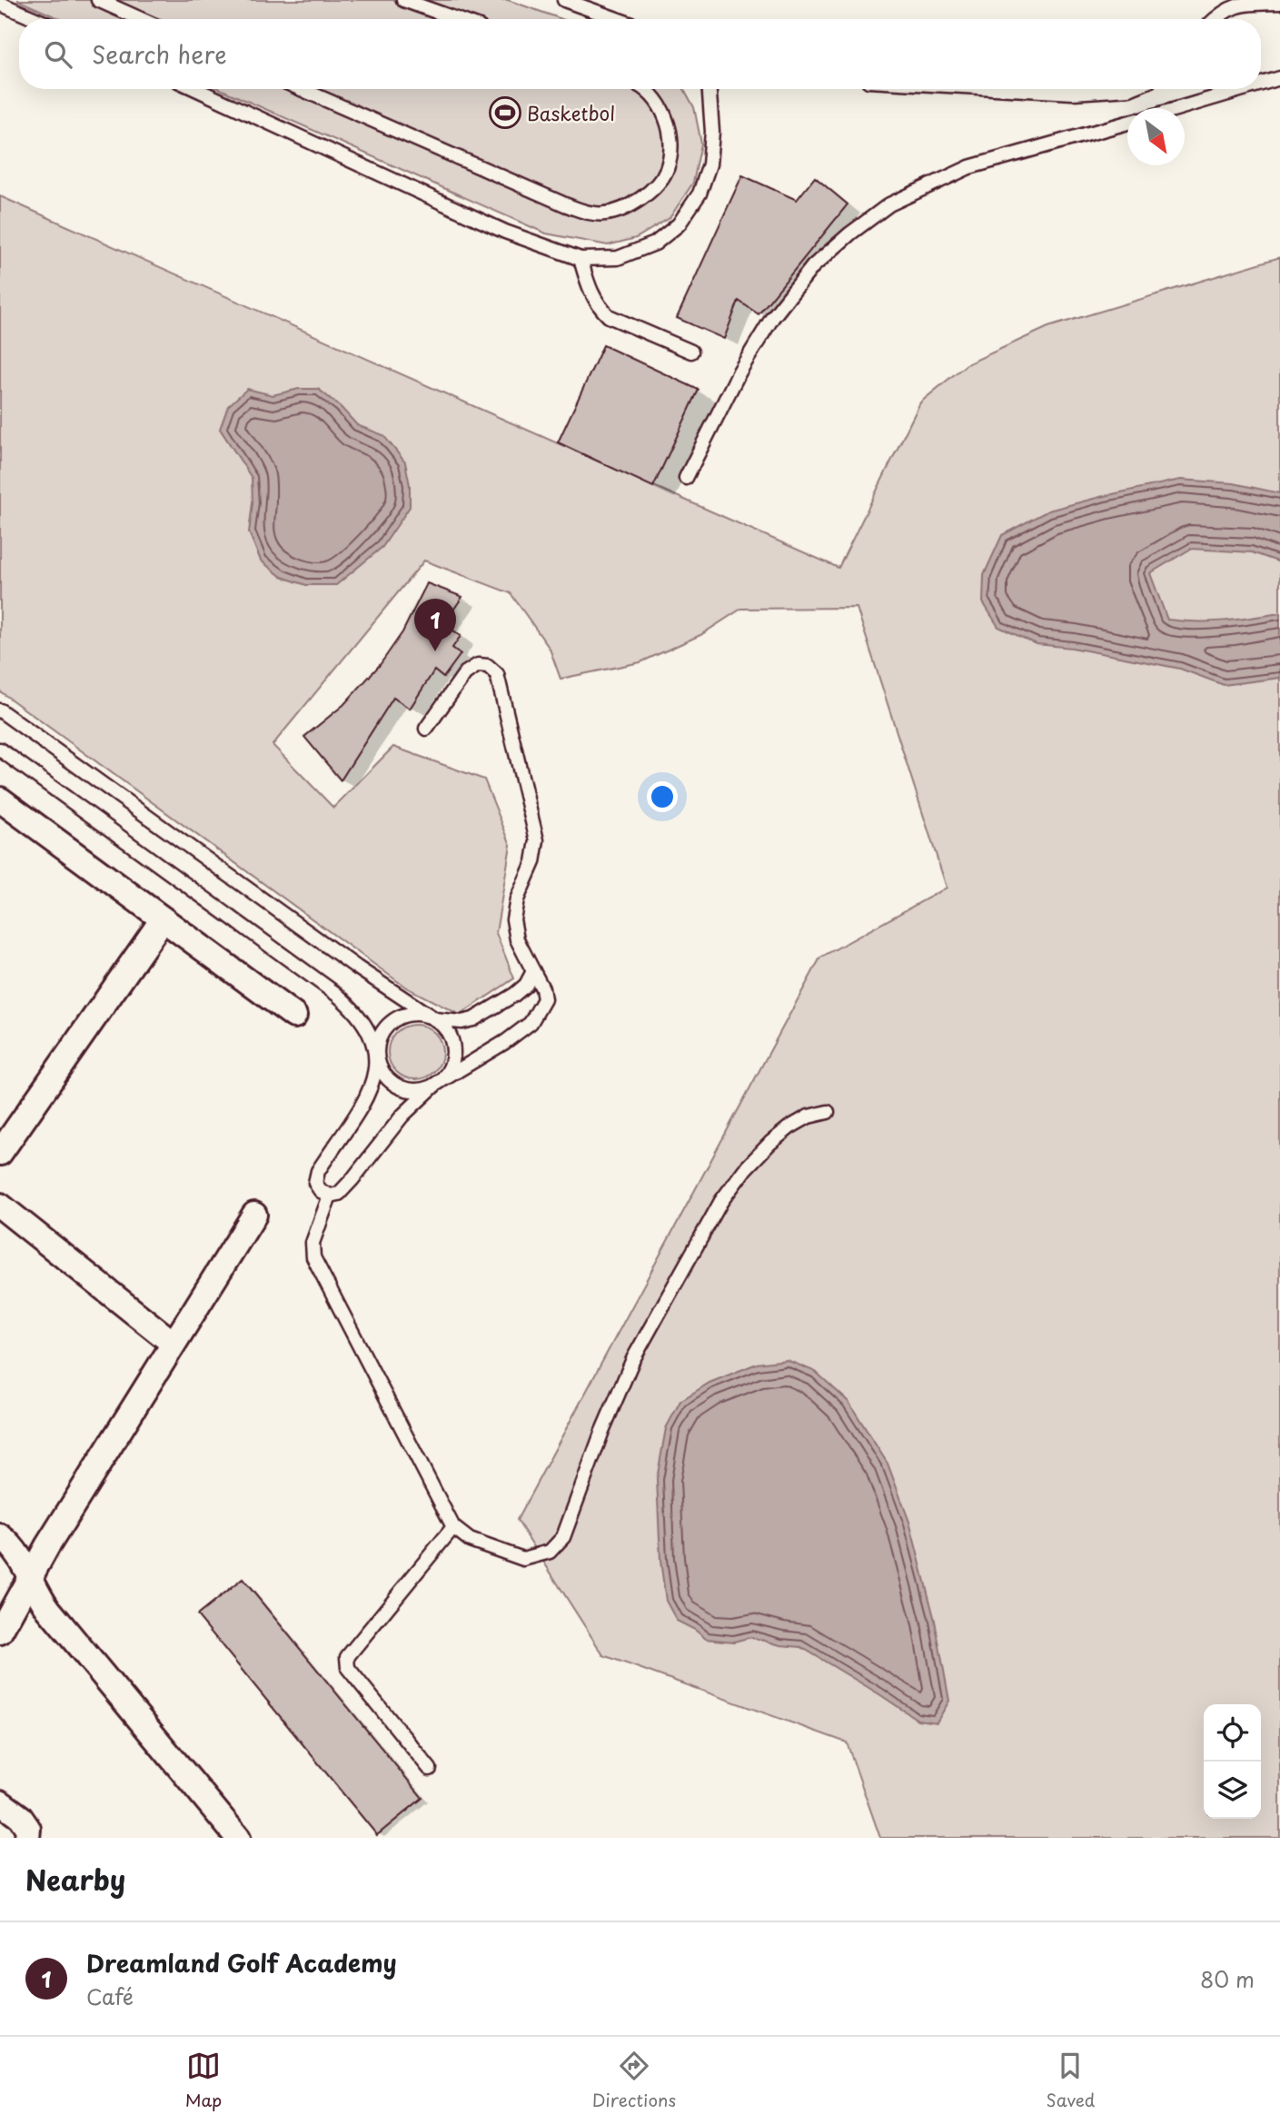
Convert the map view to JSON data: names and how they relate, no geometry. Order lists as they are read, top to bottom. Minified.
{"places":{"sports":["Basketbol"]},"north":"bottom right","page":{"search":"Search here","pins":"1","heading":"Nearby","list":[{"mark":"1","name":"Dreamland Golf Academy","note":"Café","value":"80 m"}],"nav":["Map","Directions","Saved"]}}
